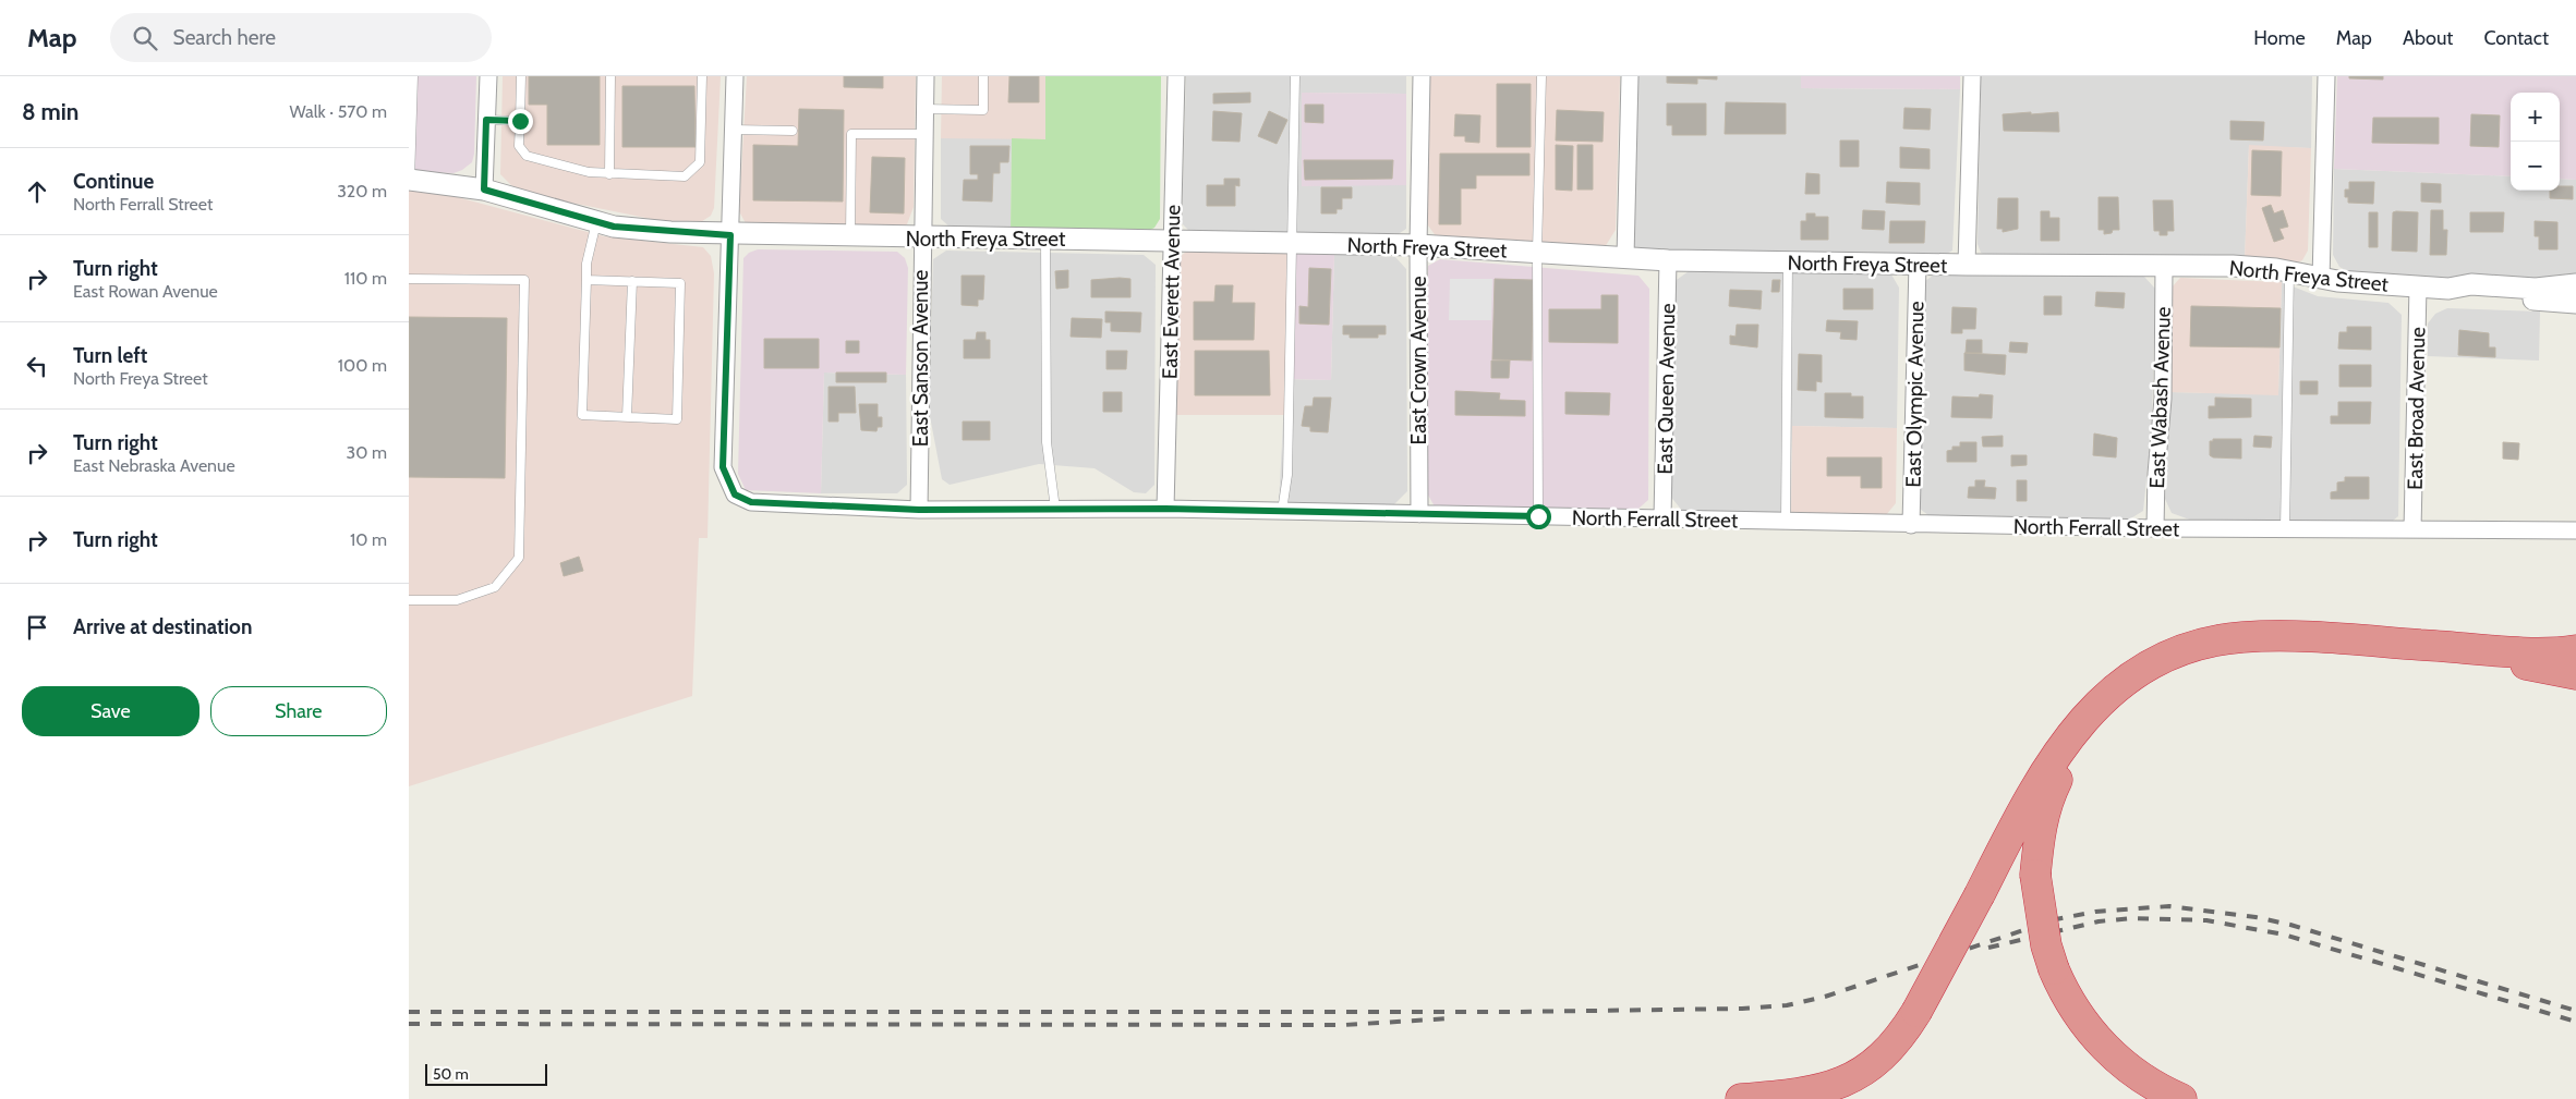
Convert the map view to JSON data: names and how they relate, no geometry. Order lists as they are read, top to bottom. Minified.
{"streets":{"street":["North Freya Street","East Everett Avenue","East Sanson Avenue","East Crown Avenue","East Queen Avenue","East Olympic Avenue","East Wabash Avenue","East Broad Avenue","North Ferrall Street"]},"crossings":[["North Freya Street","East Everett Avenue"],["North Freya Street","East Sanson Avenue"],["North Freya Street","East Crown Avenue"],["North Freya Street","East Queen Avenue"],["North Freya Street","East Olympic Avenue"],["North Freya Street","East Wabash Avenue"],["North Freya Street","East Broad Avenue"],["North Freya Street","North Ferrall Street"],["East Everett Avenue","North Ferrall Street"],["East Sanson Avenue","North Ferrall Street"],["East Crown Avenue","North Ferrall Street"],["East Queen Avenue","North Ferrall Street"],["East Olympic Avenue","North Ferrall Street"],["East Wabash Avenue","North Ferrall Street"],["East Broad Avenue","North Ferrall Street"]],"scale_bar":"50 m","page":{"header":"Map","search":"Search here","nav":["Home","Map","About","Contact"],"heading":["8 min","Walk · 570 m"],"map_buttons":["+","−"],"list":[["Continue","North Ferrall Street","320 m"],["Turn right","East Rowan Avenue","110 m"],["Turn left","North Freya Street","100 m"],["Turn right","East Nebraska Avenue","30 m"],["Turn right","10 m"],"Arrive at destination"],"buttons":["Save","Share"],"scale":"50 m"}}
